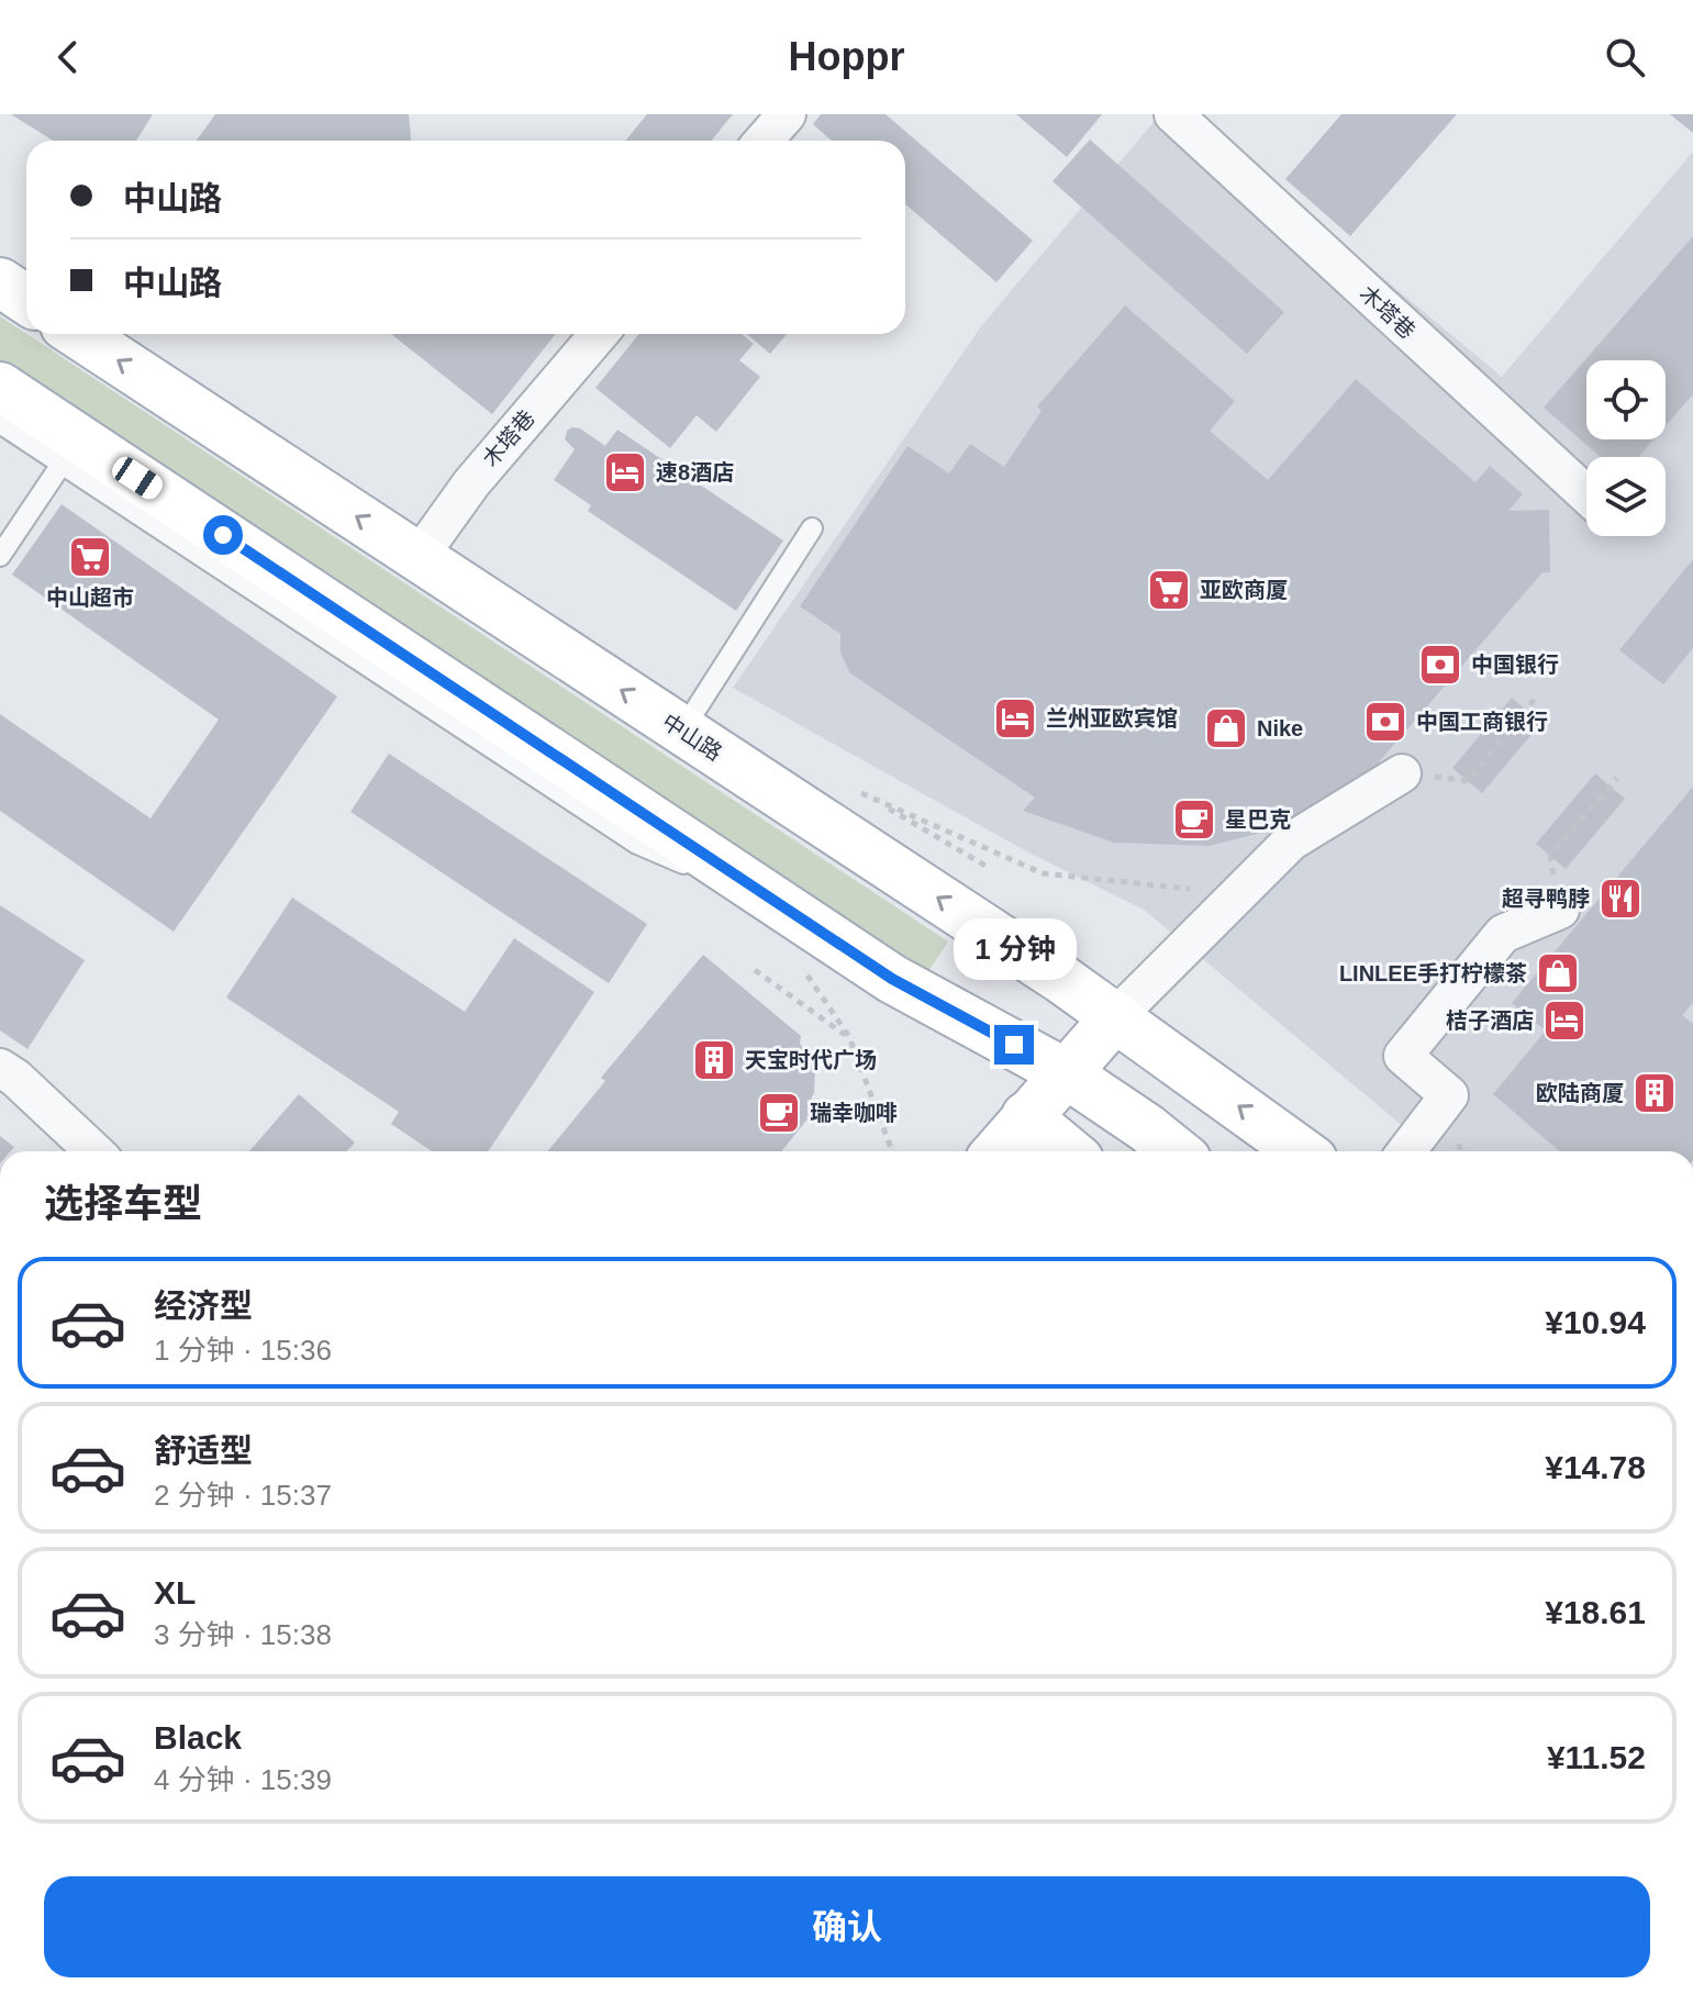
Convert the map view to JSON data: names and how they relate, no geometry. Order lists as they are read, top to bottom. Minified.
{"streets":{"main road":["中山路"],"street":["木塔巷"]},"crossings":[["木塔巷","中山路"]],"places":{"hotel":["速8酒店","兰州亚欧宾馆","桔子酒店"],"supermarket":["中山超市","亚欧商厦"],"bank":["中国银行","中国工商银行"],"shop":["Nike","LINLEE手打柠檬茶"],"cafe":["星巴克","瑞幸咖啡"],"restaurant":["超寻鸭脖"],"building":["天宝时代广场","欧陆商厦"]},"page":{"header":"Hoppr","banner":["中山路","中山路"],"bubble":"1 分钟","heading":"选择车型","list":[{"name":"经济型","note":"1 分钟 · 15:36","value":"¥10.94"},{"name":"舒适型","note":"2 分钟 · 15:37","value":"¥14.78"},{"name":"XL","note":"3 分钟 · 15:38","value":"¥18.61"},{"name":"Black","note":"4 分钟 · 15:39","value":"¥11.52"}],"buttons":"确认"}}
